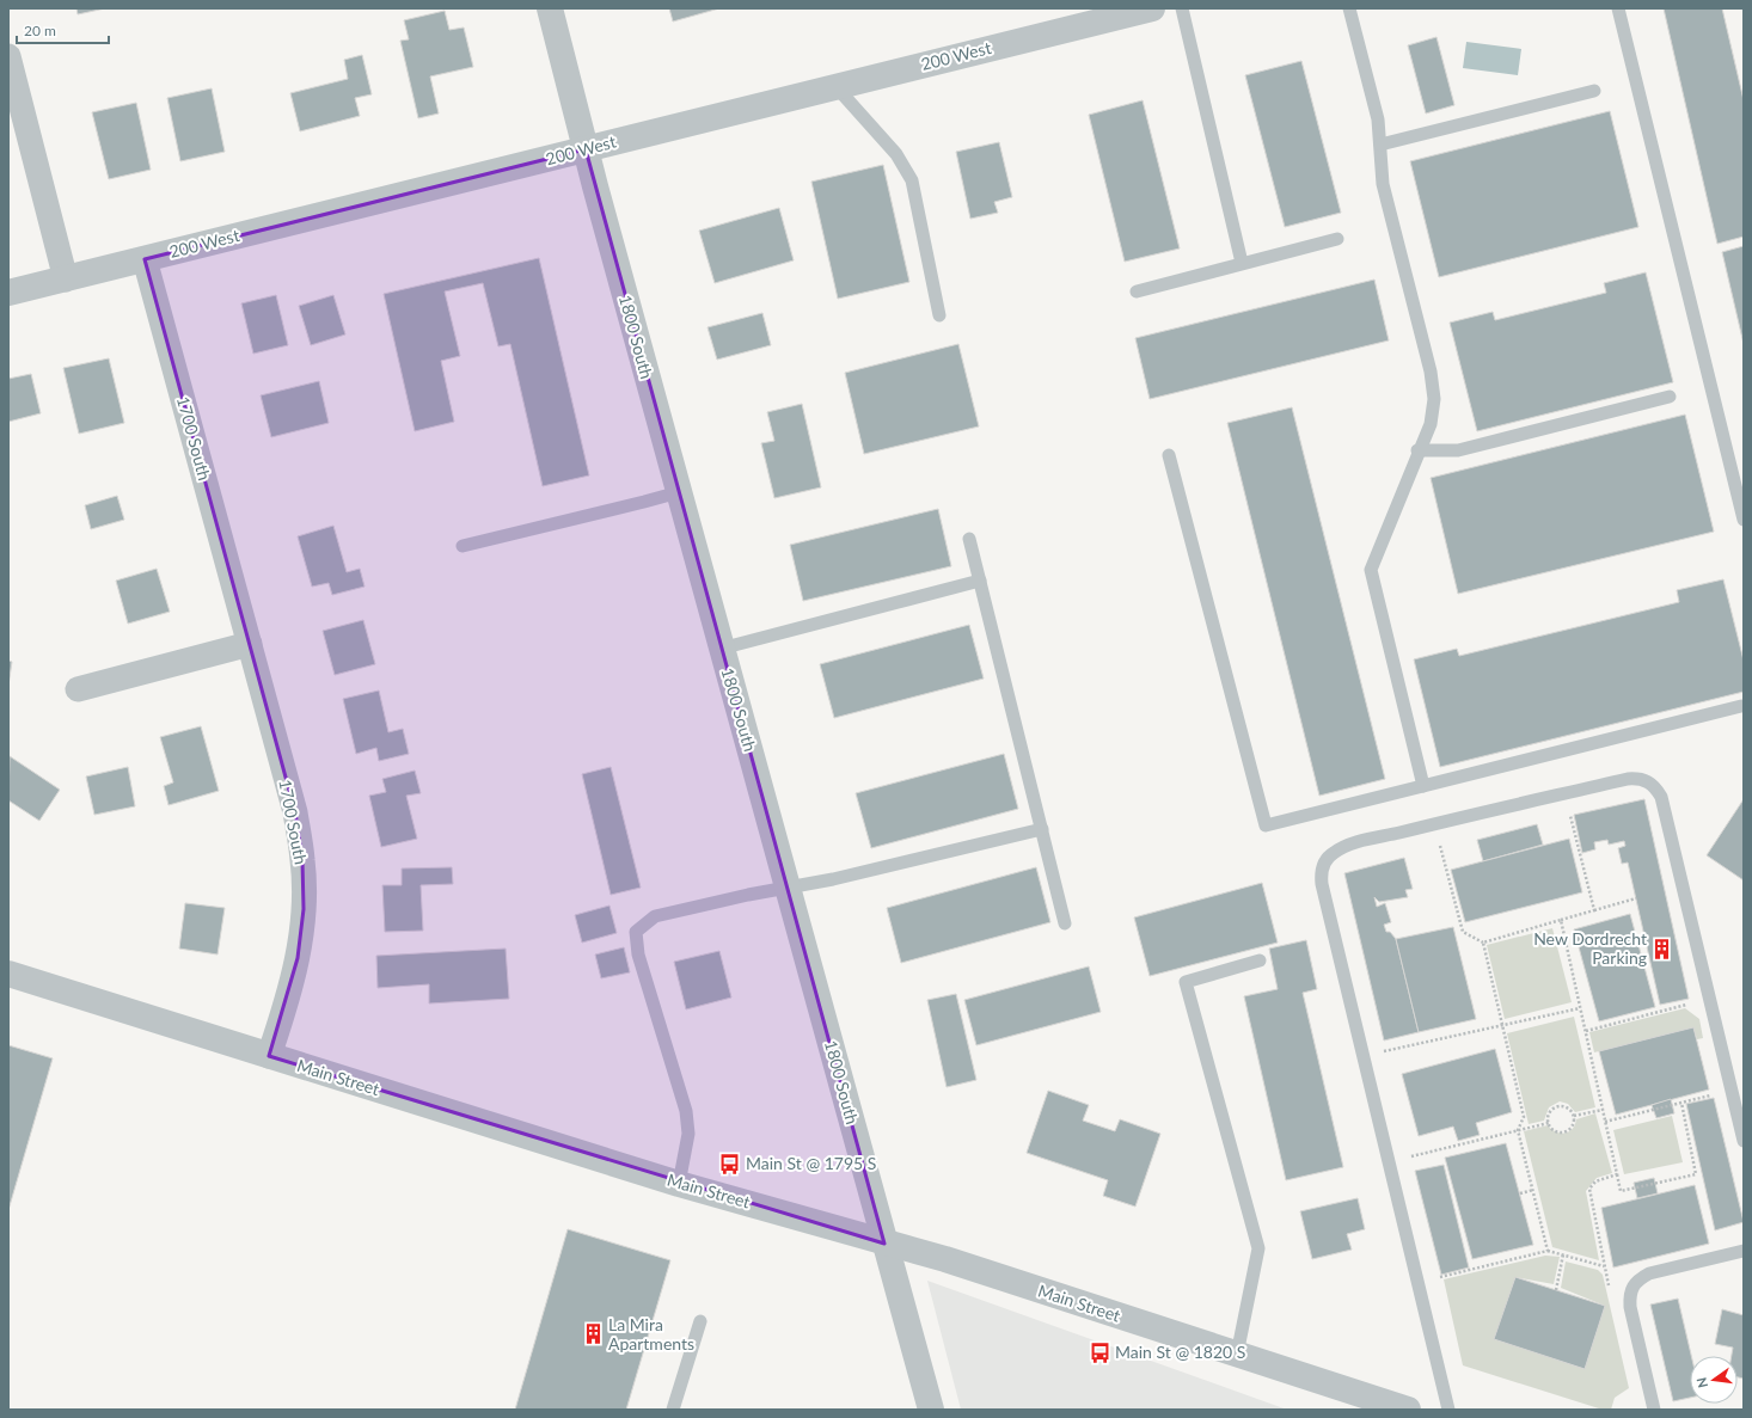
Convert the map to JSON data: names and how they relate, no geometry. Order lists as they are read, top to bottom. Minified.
{"streets":{"street":["200 West","1800 South","1700 South","Main Street"]},"crossings":[["200 West","1800 South"],["200 West","1700 South"],["1800 South","Main Street"],["1700 South","Main Street"]],"places":{"building":["New Dordrecht Parking","La Mira Apartments"],"bus stop":["Main St @ 1795 S","Main St @ 1820 S"]},"scale_bar":"20 m","north":"left"}
